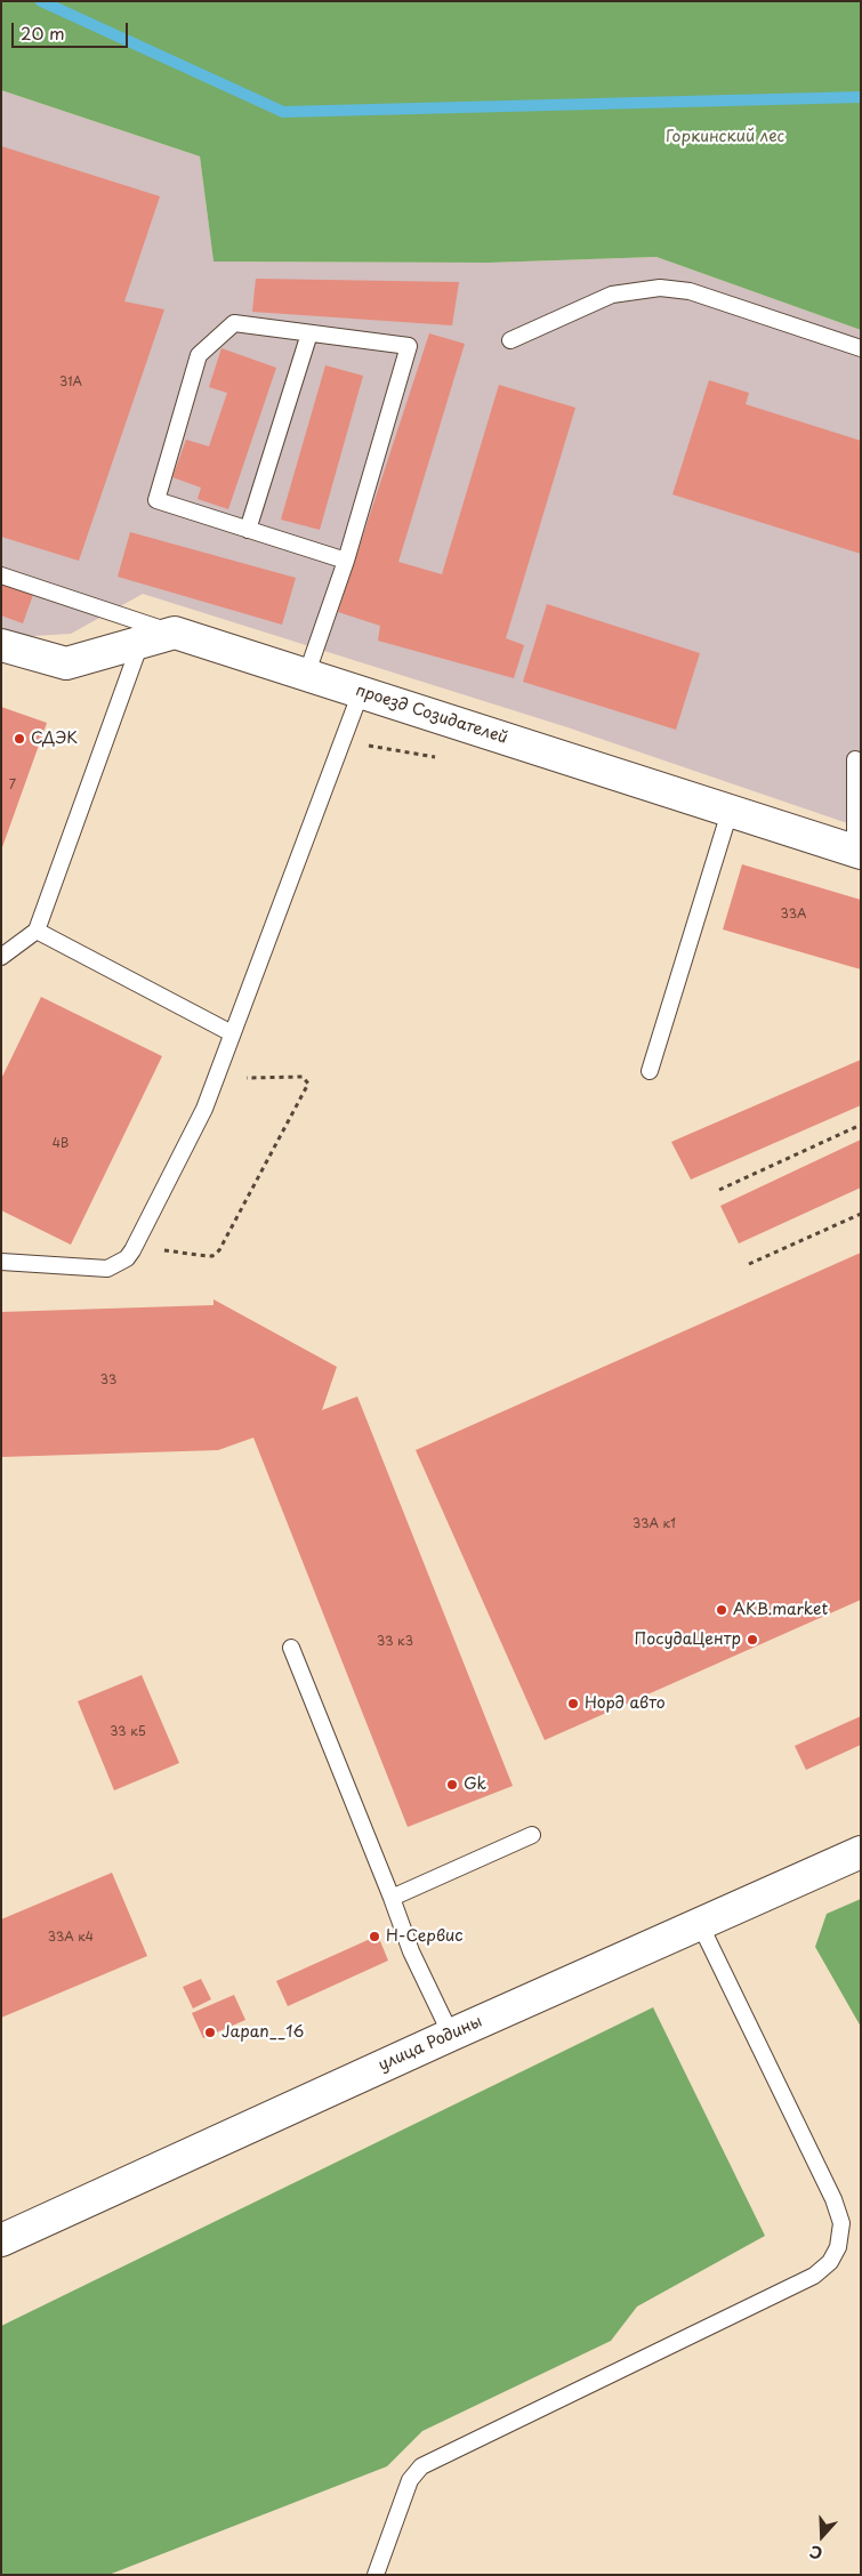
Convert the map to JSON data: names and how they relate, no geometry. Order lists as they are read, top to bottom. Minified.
{"streets":{"street":["проезд Созидателей","улица Родины"]},"parks":["Горкинский лес"],"places":["СДЭК","AKB.market","ПосудаЦентр","Норд авто","Gk","Н-Сервис","Japan__16"],"house_numbers":["31А","7","33А","4В","33","33А к1","33 к3","33 к5","33А к4"],"scale_bar":"20 m","north":"bottom"}
